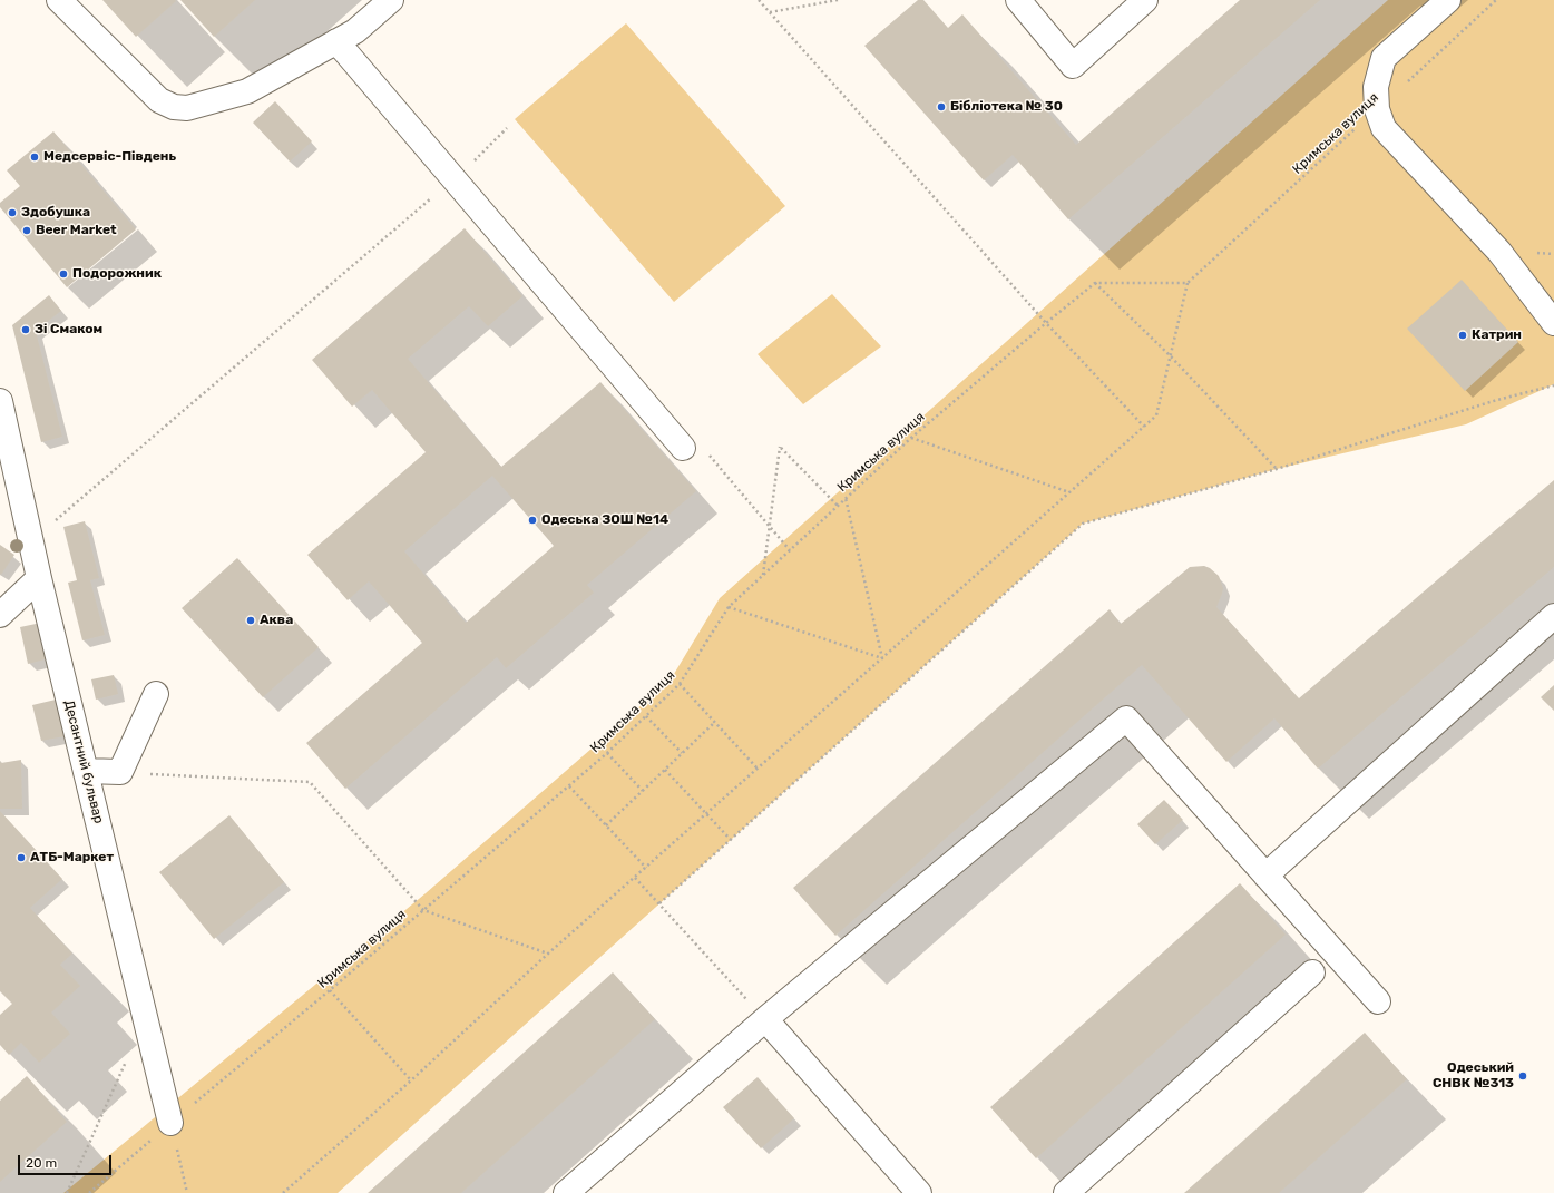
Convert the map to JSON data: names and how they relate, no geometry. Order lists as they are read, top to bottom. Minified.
{"streets":{"street":["Десантний бульвар"],"path":["Кримська вулиця"]},"crossings":[["Кримська вулиця","Десантний бульвар"]],"places":["Бібліотека № 30","Медсервіс-Південь","Здобушка","Beer Market","Подорожник","Зі Смаком","Катрин","Одеська ЗОШ №14","Аква","АТБ-Маркет","Одеський СНВК №313"],"scale_bar":"20 m"}
